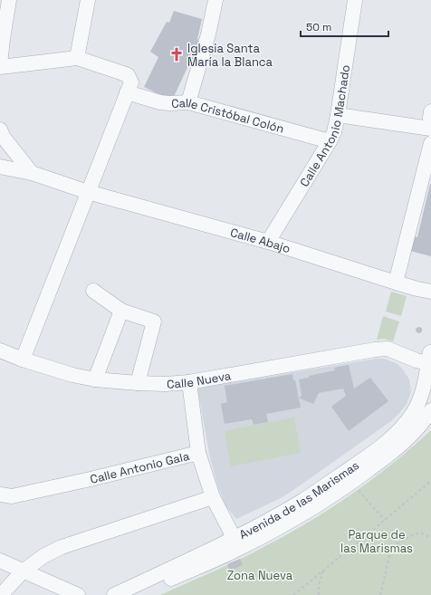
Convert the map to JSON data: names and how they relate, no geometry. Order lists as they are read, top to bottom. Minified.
{"streets":{"street":["Calle Cristóbal Colón","Calle Antonio Machado","Calle Abajo","Calle Nueva","Calle Antonio Gala","Avenida de las Marismas"]},"crossings":[["Calle Cristóbal Colón","Calle Antonio Machado"],["Calle Antonio Machado","Calle Abajo"],["Calle Nueva","Avenida de las Marismas"],["Calle Antonio Gala","Avenida de las Marismas"]],"parks":["Parque de las Marismas","Zona Nueva"],"places":{"church":["Iglesia Santa María la Blanca"]},"scale_bar":"50 m"}
